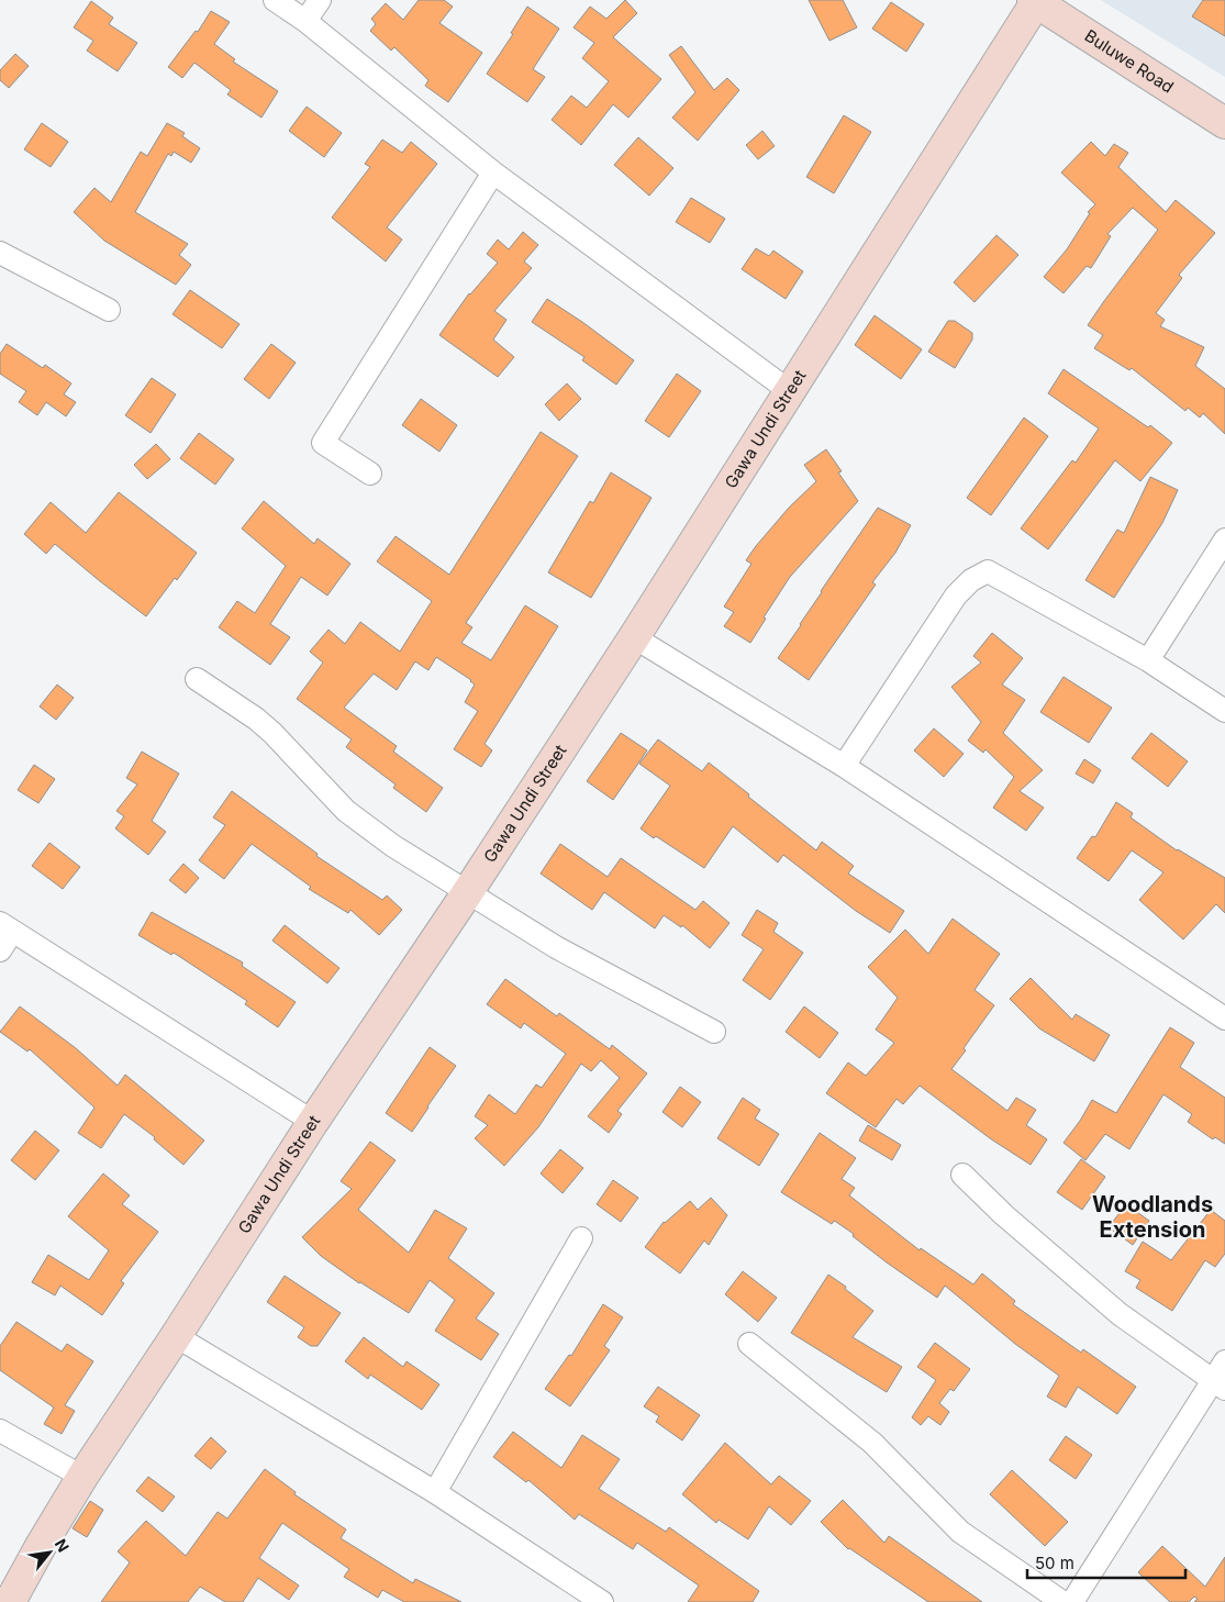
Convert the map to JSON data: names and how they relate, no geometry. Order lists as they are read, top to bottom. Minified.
{"streets":{"street":["Buluwe Road","Gawa Undi Street"]},"crossings":[["Buluwe Road","Gawa Undi Street"]],"districts":["Woodlands Extension"],"scale_bar":"50 m","north":"top right"}
